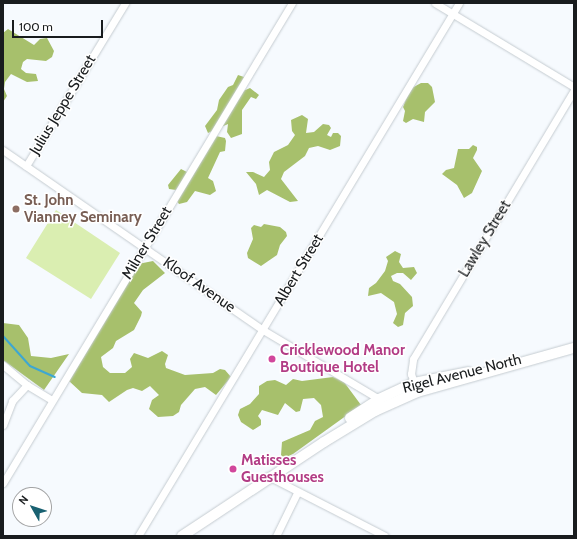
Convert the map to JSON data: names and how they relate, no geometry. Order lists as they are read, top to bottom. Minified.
{"streets":{"main road":["Rigel Avenue North"],"street":["Julius Jeppe Street","Lawley Street","Milner Street","Albert Street","Kloof Avenue"]},"crossings":[["Julius Jeppe Street","Kloof Avenue"],["Lawley Street","Rigel Avenue North"],["Milner Street","Kloof Avenue"],["Albert Street","Kloof Avenue"],["Kloof Avenue","Rigel Avenue North"]],"places":["St. John Vianney Seminary","Cricklewood Manor Boutique Hotel","Matisses Guesthouses"],"scale_bar":"100 m","north":"top left"}
